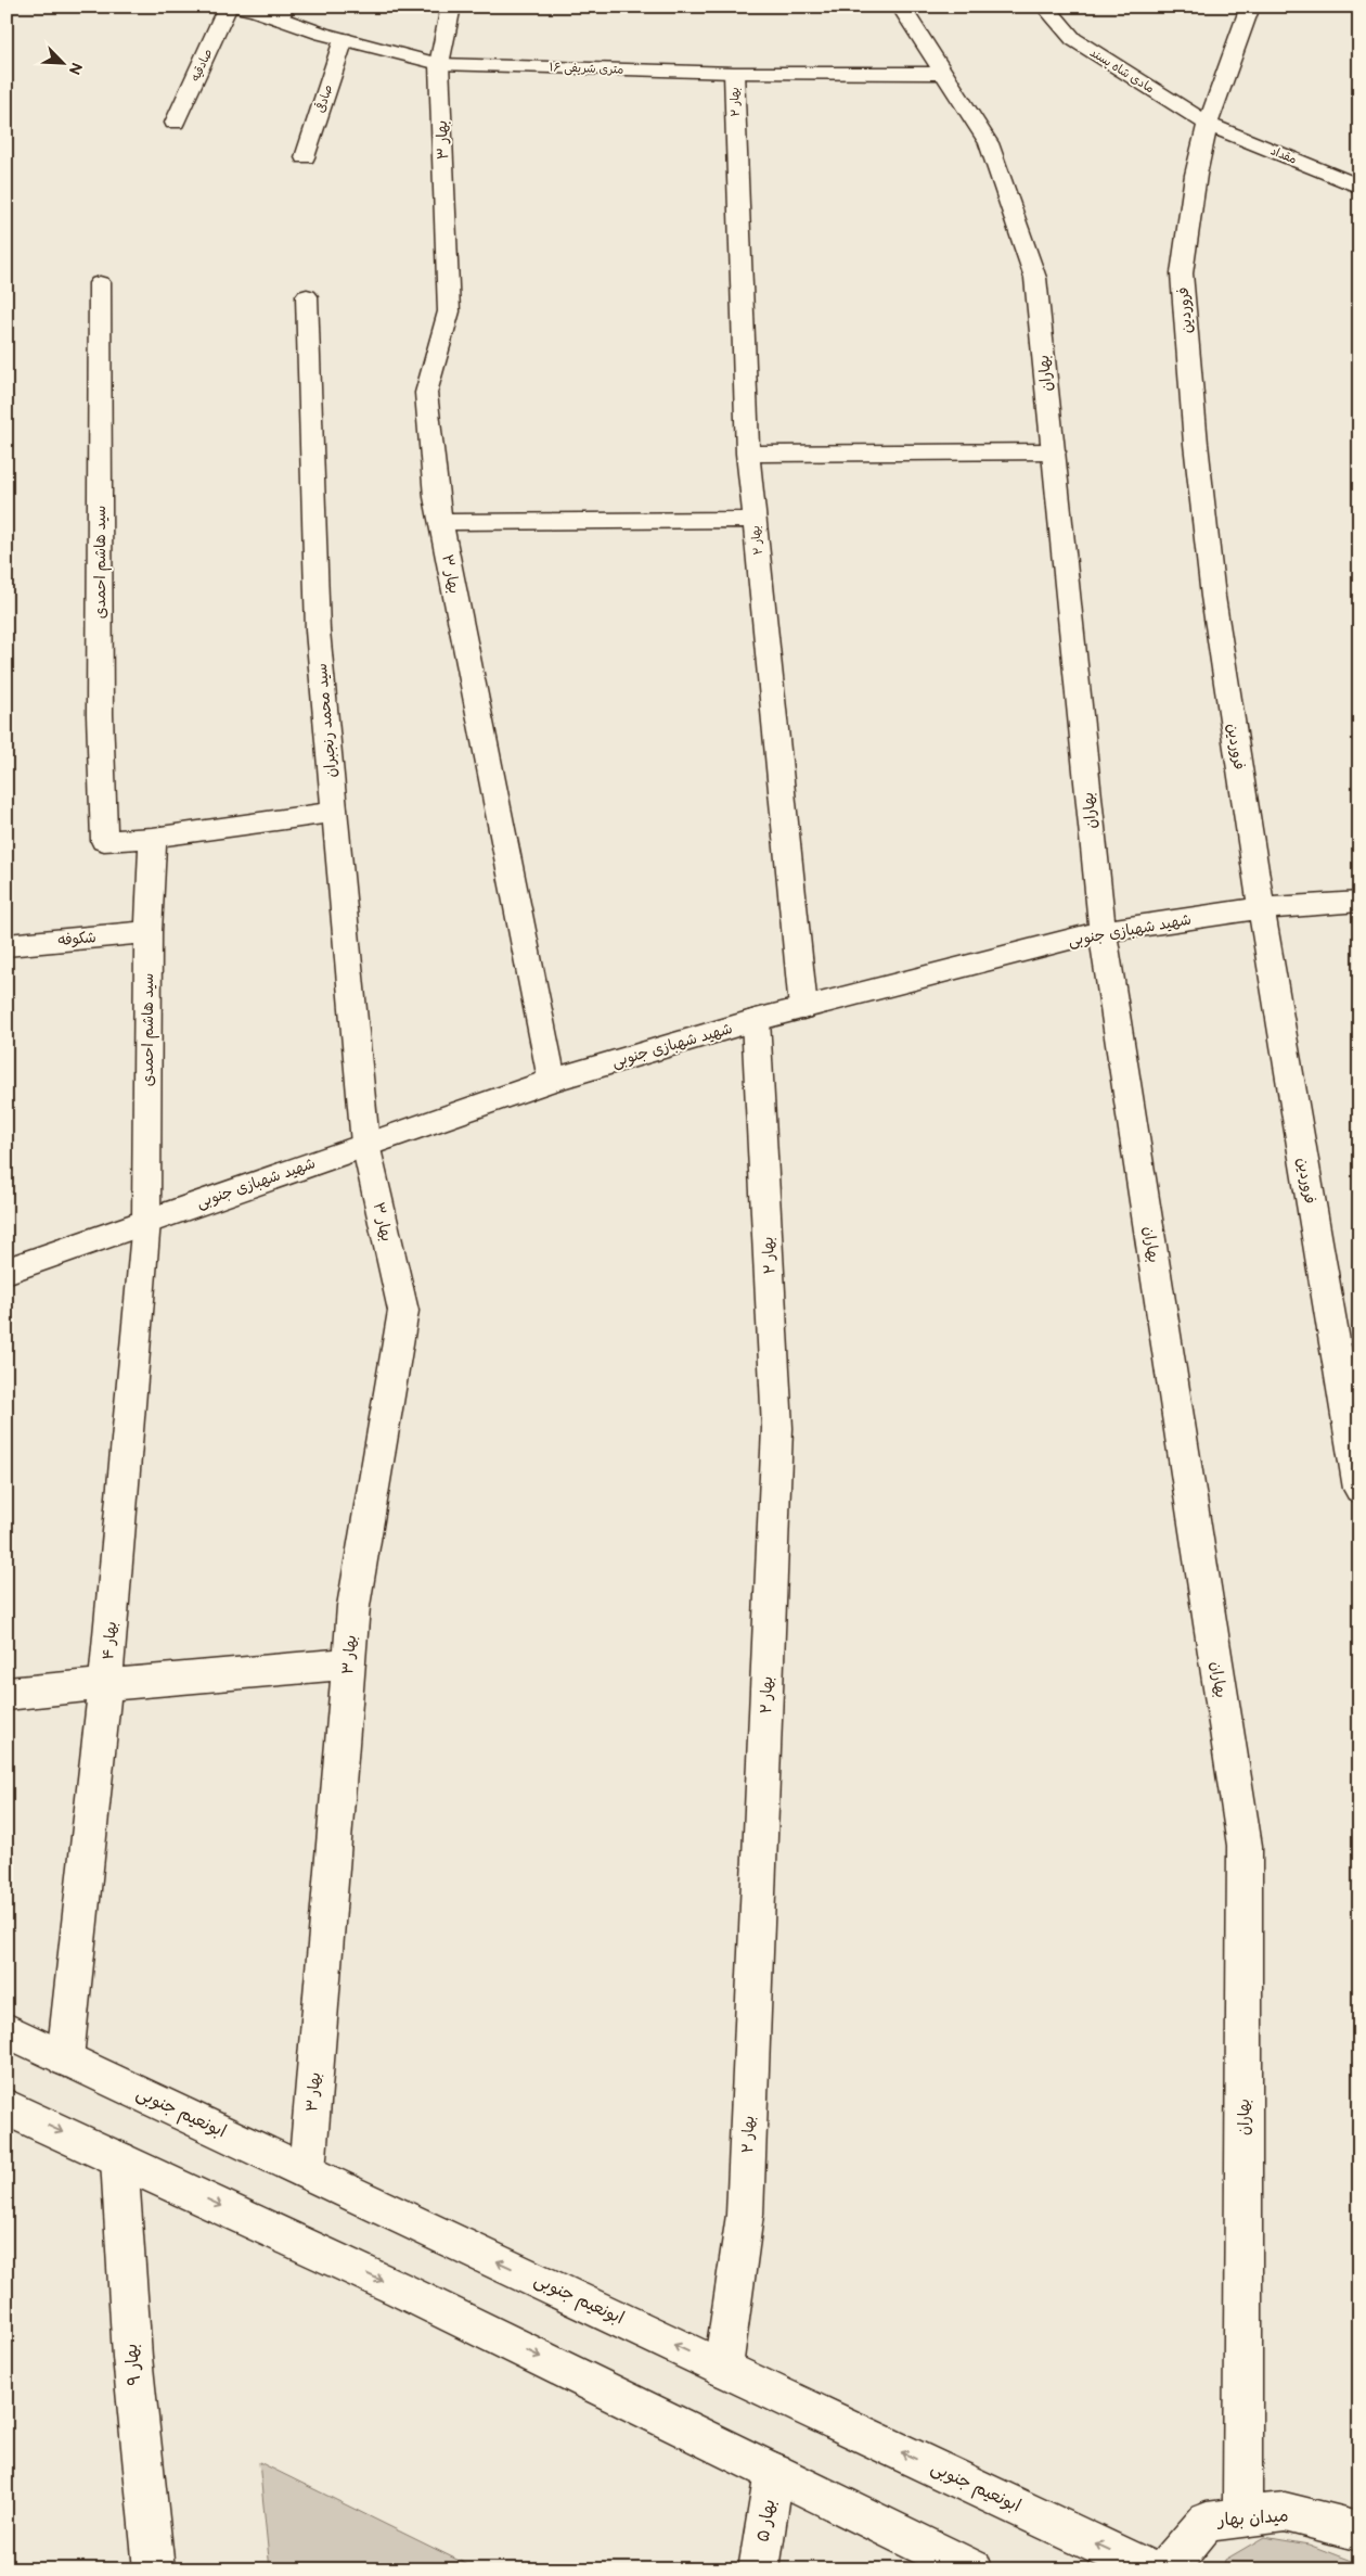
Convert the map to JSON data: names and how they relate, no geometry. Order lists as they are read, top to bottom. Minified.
{"streets":{"street":["صادقیه","۱۶ متری شریفی","مادی شاه پسند","صادقی","بهار ۲","بهار ۳","مقداد","فروردین","بهاران","سید هاشم احمدی","سید محمد رنجبران","شهید شهبازی جنوبی","شکوفه","بهار ۴","ابونعیم جنوبی","بهار ۹","میدان بهار","بهار ۵"]},"crossings":[["۱۶ متری شریفی","صادقی"],["۱۶ متری شریفی","بهار ۲"],["۱۶ متری شریفی","بهار ۳"],["۱۶ متری شریفی","بهاران"],["مادی شاه پسند","مقداد"],["مادی شاه پسند","فروردین"],["بهار ۲","شهید شهبازی جنوبی"],["بهار ۲","ابونعیم جنوبی"],["بهار ۳","سید محمد رنجبران"],["بهار ۳","شهید شهبازی جنوبی"],["بهار ۳","ابونعیم جنوبی"],["مقداد","فروردین"],["فروردین","شهید شهبازی جنوبی"],["بهاران","شهید شهبازی جنوبی"],["بهاران","میدان بهار"],["سید هاشم احمدی","شهید شهبازی جنوبی"],["سید هاشم احمدی","شکوفه"],["سید هاشم احمدی","بهار ۴"],["سید محمد رنجبران","شهید شهبازی جنوبی"],["شهید شهبازی جنوبی","بهار ۴"],["بهار ۴","ابونعیم جنوبی"]],"north":"bottom right"}
